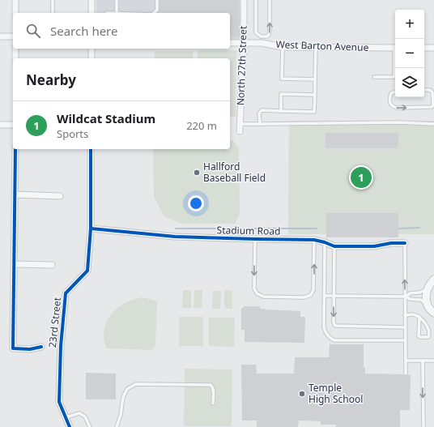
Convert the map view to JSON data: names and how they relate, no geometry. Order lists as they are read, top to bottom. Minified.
{"streets":{"street":["West Barton Avenue","North 27th Street","Stadium Road","23rd Street"]},"crossings":[["West Barton Avenue","North 27th Street"],["Stadium Road","23rd Street"]],"places":["Hallford Baseball Field","Temple High School"],"page":{"map_buttons":["+","−"],"search":"Search here","heading":"Nearby","list":[{"mark":"1","name":"Wildcat Stadium","note":"Sports","value":"220 m"}],"pins":"1"}}
